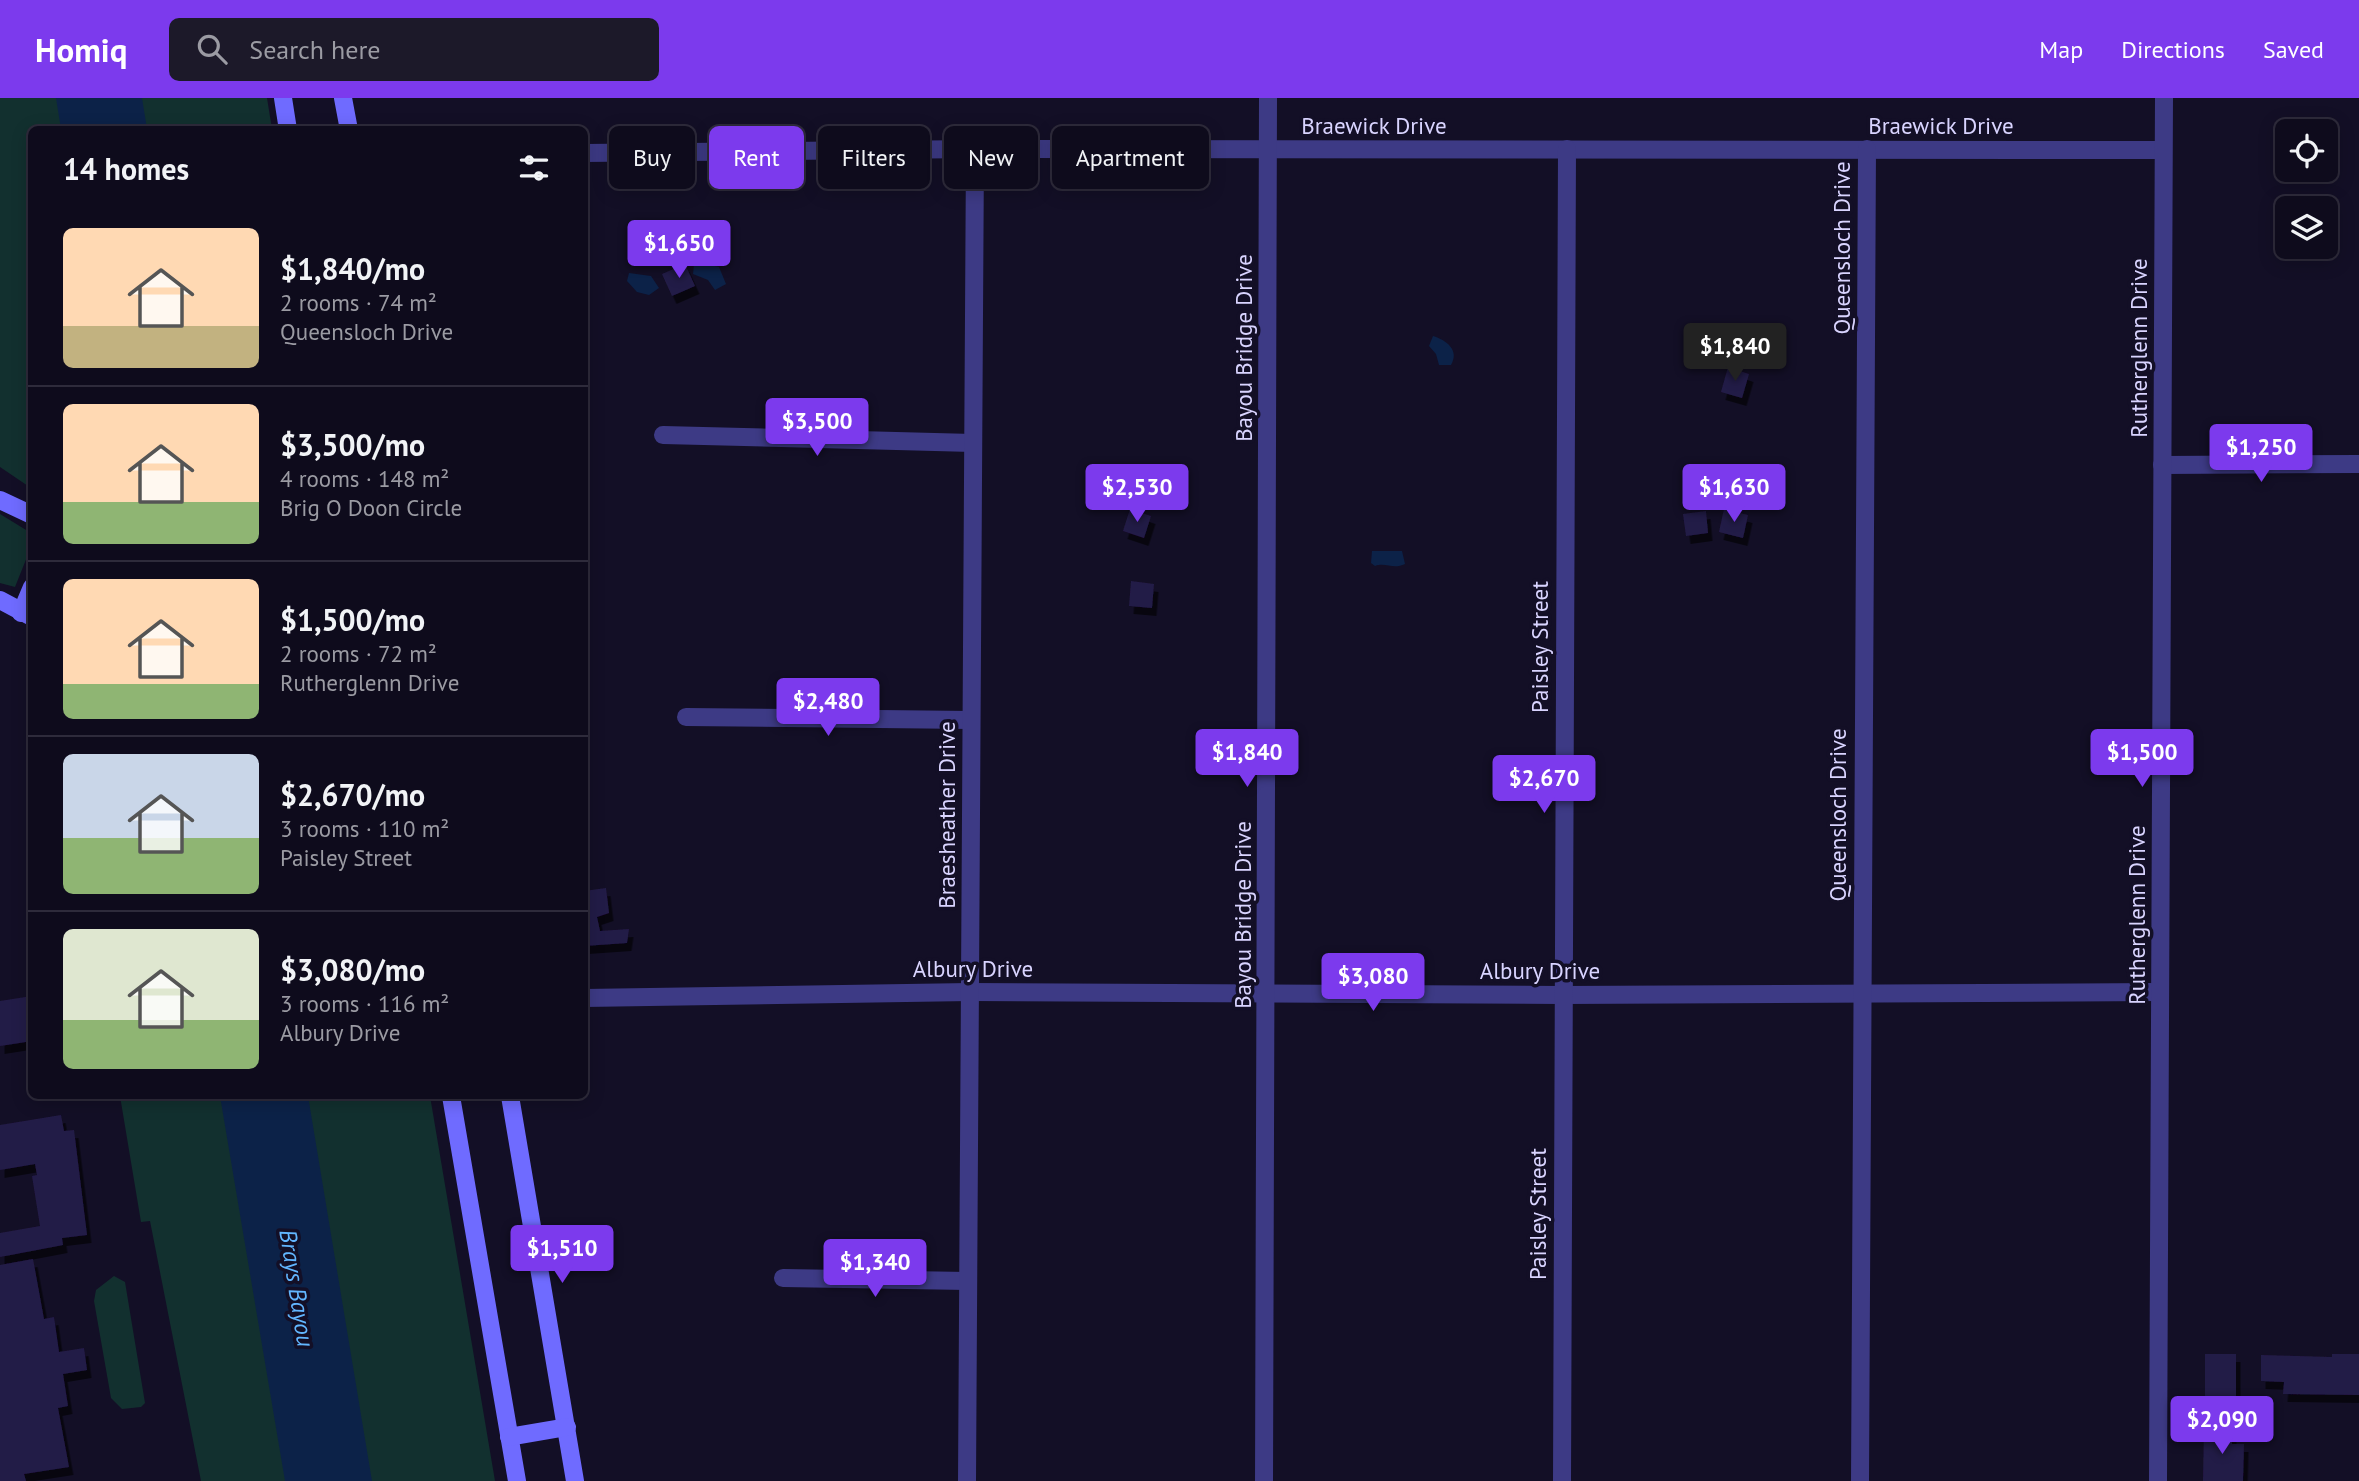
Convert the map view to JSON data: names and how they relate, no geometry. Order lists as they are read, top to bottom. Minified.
{"streets":{"street":["Braewick Drive","Queensloch Drive","Bayou Bridge Drive","Rutherglenn Drive","Paisley Street","Braesheather Drive","Albury Drive"]},"crossings":[["Braewick Drive","Queensloch Drive"],["Braewick Drive","Bayou Bridge Drive"],["Braewick Drive","Rutherglenn Drive"],["Braewick Drive","Paisley Street"],["Queensloch Drive","Albury Drive"],["Bayou Bridge Drive","Albury Drive"],["Rutherglenn Drive","Albury Drive"],["Paisley Street","Albury Drive"],["Braesheather Drive","Albury Drive"]],"water":["Brays Bayou"],"page":{"header":"Homiq","search":"Search here","nav":["Map","Directions","Saved"],"chip":["Buy","Rent","Filters","New","Apartment"],"heading":"14 homes","list":[{"name":"$1,840/mo","note":"2 rooms · 74 m² · Queensloch Drive"},{"name":"$3,500/mo","note":"4 rooms · 148 m² · Brig O Doon Circle"},{"name":"$1,500/mo","note":"2 rooms · 72 m² · Rutherglenn Drive"},{"name":"$2,670/mo","note":"3 rooms · 110 m² · Paisley Street"},{"name":"$3,080/mo","note":"3 rooms · 116 m² · Albury Drive"}],"price":["$1,650","$1,840","$3,500","$1,250","$2,530","$1,630","$2,480","$1,840","$1,500","$2,670","$3,080","$1,510","$1,340","$2,090"]}}
